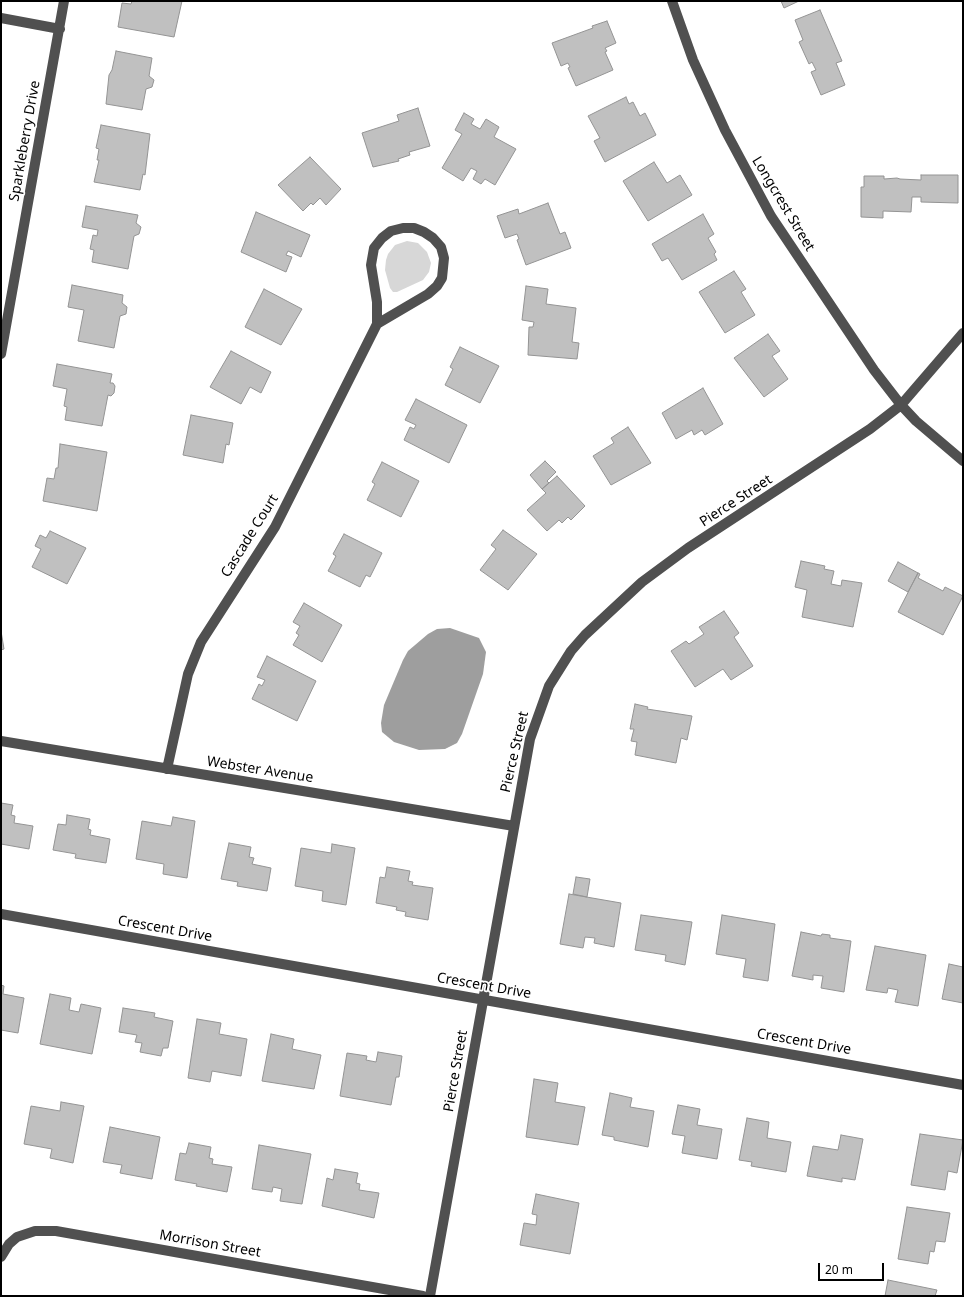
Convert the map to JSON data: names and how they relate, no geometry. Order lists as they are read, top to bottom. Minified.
{"streets":{"street":["Sparkleberry Drive","Longcrest Street","Pierce Street","Cascade Court","Webster Avenue","Crescent Drive","Morrison Street"]},"crossings":[["Longcrest Street","Pierce Street"],["Pierce Street","Webster Avenue"],["Pierce Street","Crescent Drive"],["Cascade Court","Webster Avenue"]],"scale_bar":"20 m"}
